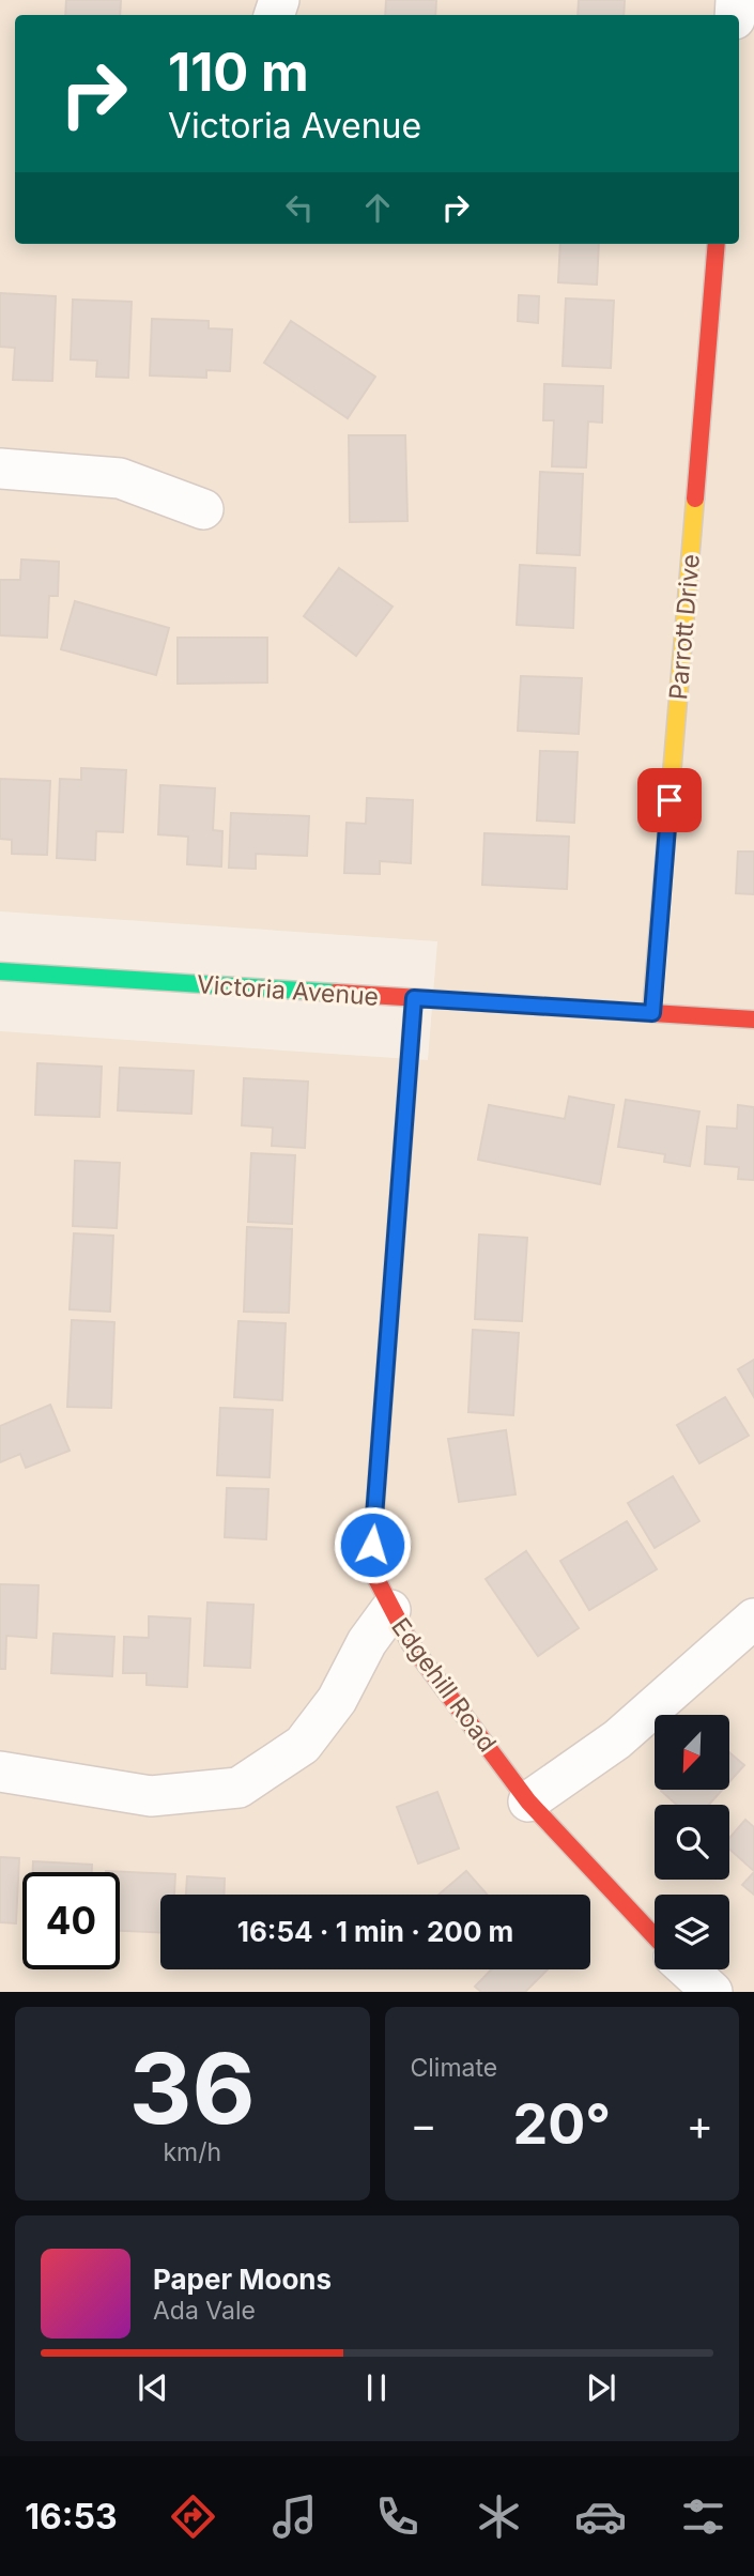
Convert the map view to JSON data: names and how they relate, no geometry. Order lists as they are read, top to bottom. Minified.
{"streets":{"street":["Parrott Drive","Victoria Avenue","Edgehill Road"]},"crossings":[["Parrott Drive","Victoria Avenue"],["Victoria Avenue","Edgehill Road"]],"north":"bottom left","page":{"turn":["110 m","Victoria Avenue"],"limit":"40","trip":"16:54 · 1 min · 200 m","tile":[["36","km/h"],"Climate"],"heat":["−","20°","+"],"song":["Paper Moons","Ada Vale"],"tabs":"16:53"}}
